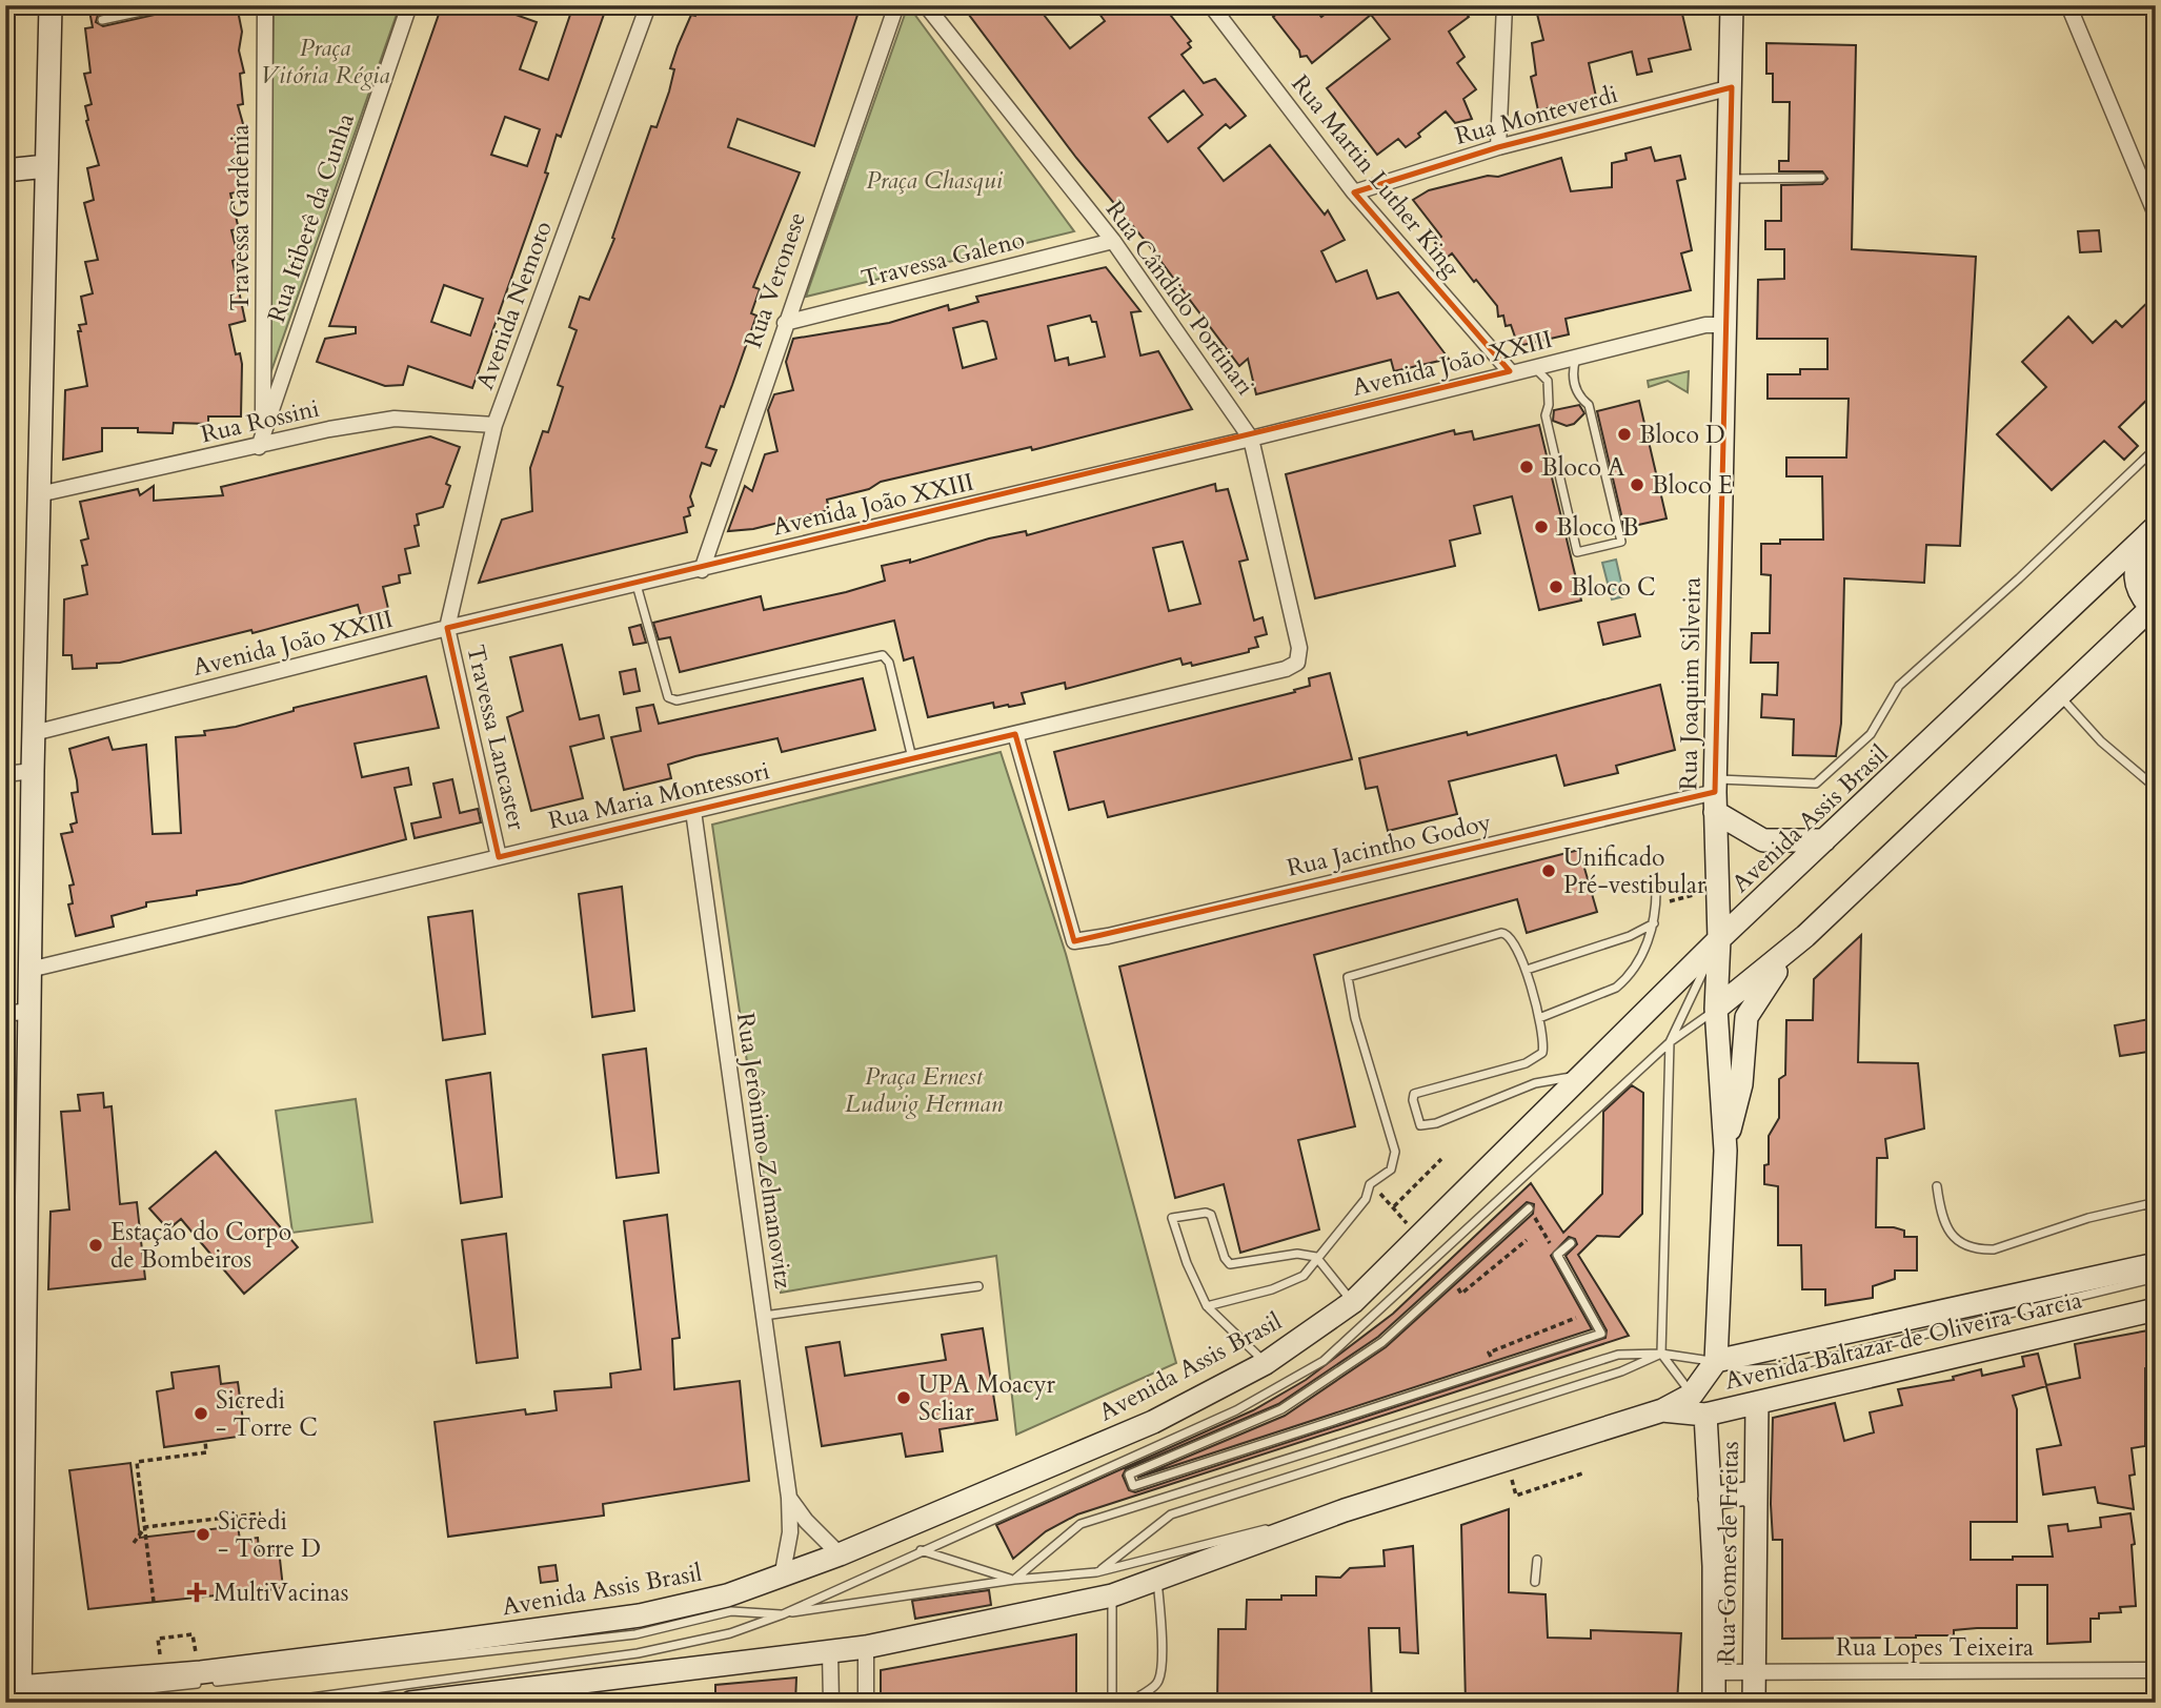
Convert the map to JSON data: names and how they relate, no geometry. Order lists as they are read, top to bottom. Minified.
{"streets":{"main road":["Rua Joaquim Silveira","Avenida Assis Brasil","Avenida Baltazar de Oliveira Garcia","Rua Gomes de Freitas"],"street":["Rua Monteverdi","Rua Martin Luther King","Travessa Gardênia","Rua Itiberê da Cunha","Travessa Galeno","Rua Veronese","Rua Cândido Portinari","Avenida Nemoto","Avenida João XXIII","Rua Rossini","Travessa Lancaster","Rua Maria Montessori","Rua Jacintho Godoy","Rua Jerônimo Zelmanovitz","Rua Lopes Teixeira"]},"crossings":[["Rua Monteverdi","Rua Martin Luther King"],["Rua Monteverdi","Rua Joaquim Silveira"],["Rua Martin Luther King","Avenida João XXIII"],["Travessa Gardênia","Rua Itiberê da Cunha"],["Rua Itiberê da Cunha","Rua Rossini"],["Travessa Galeno","Rua Veronese"],["Travessa Galeno","Rua Cândido Portinari"],["Rua Veronese","Avenida João XXIII"],["Rua Cândido Portinari","Avenida João XXIII"],["Rua Cândido Portinari","Rua Maria Montessori"],["Avenida Nemoto","Avenida João XXIII"],["Avenida Nemoto","Rua Rossini"],["Avenida Nemoto","Travessa Lancaster"],["Avenida João XXIII","Rua Joaquim Silveira"],["Avenida João XXIII","Travessa Lancaster"],["Rua Joaquim Silveira","Avenida Assis Brasil"],["Rua Joaquim Silveira","Rua Jacintho Godoy"],["Rua Joaquim Silveira","Avenida Baltazar de Oliveira Garcia"],["Travessa Lancaster","Rua Maria Montessori"],["Rua Maria Montessori","Rua Jacintho Godoy"],["Rua Maria Montessori","Rua Jerônimo Zelmanovitz"],["Avenida Assis Brasil","Rua Jerônimo Zelmanovitz"],["Avenida Baltazar de Oliveira Garcia","Rua Gomes de Freitas"],["Rua Gomes de Freitas","Rua Lopes Teixeira"]],"parks":["Praça Vitória Régia","Praça Chasqui","Praça Ernest Ludwig Herman"],"places":{"other":["Bloco D","Bloco A","Bloco E","Bloco B","Bloco C","Unificado Pré-vestibular","Estação do Corpo de Bombeiros","UPA Moacyr Scliar","Sicredi - Torre C","Sicredi - Torre D"],"health":["MultiVacinas"]}}
